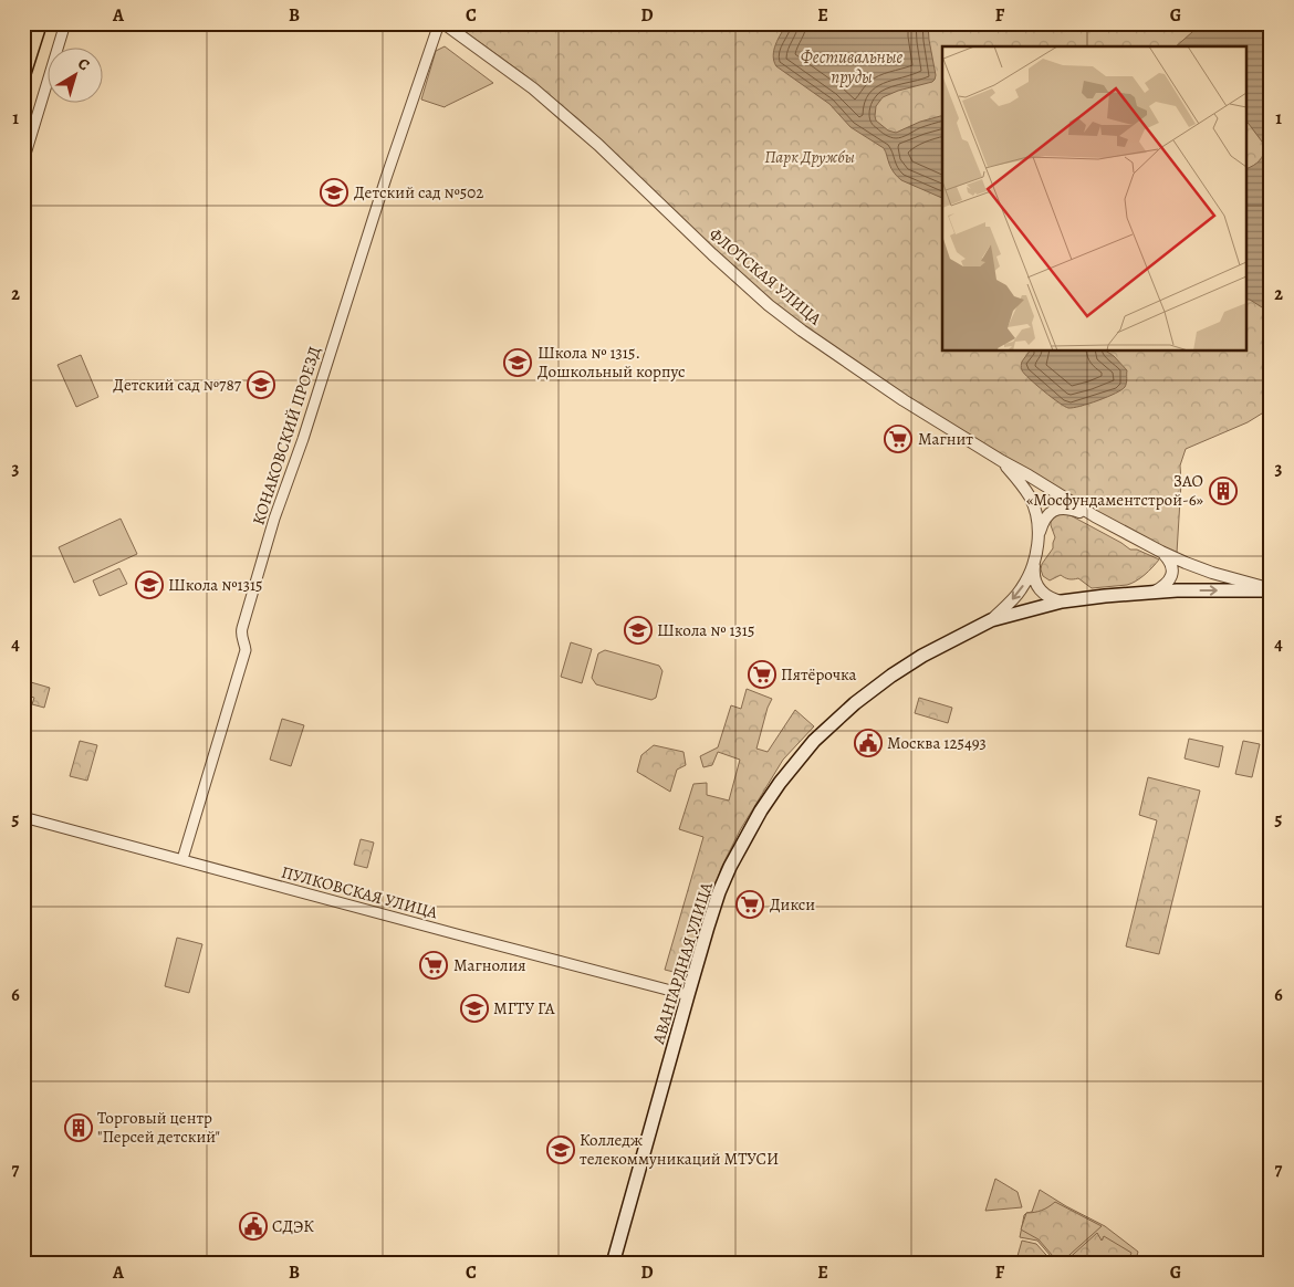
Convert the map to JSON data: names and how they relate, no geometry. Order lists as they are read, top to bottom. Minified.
{"streets":{"main road":["АВАНГАРДНАЯ УЛИЦА"],"street":["ФЛОТСКАЯ УЛИЦА","КОНАКОВСКИЙ ПРОЕЗД","ПУЛКОВСКАЯ УЛИЦА"]},"crossings":[["ФЛОТСКАЯ УЛИЦА","АВАНГАРДНАЯ УЛИЦА"],["КОНАКОВСКИЙ ПРОЕЗД","ПУЛКОВСКАЯ УЛИЦА"],["ПУЛКОВСКАЯ УЛИЦА","АВАНГАРДНАЯ УЛИЦА"]],"water":["Фестивальные пруды"],"parks":["Парк Дружбы"],"places":{"school or university":["Детский сад №502","Школа № 1315. Дошкольный корпус","Детский сад №787","Школа №1315","Школа № 1315","МГТУ ГА","Колледж телекоммуникаций МТУСИ"],"supermarket":["Магнит","Пятёрочка","Дикси","Магнолия"],"building":["ЗАО «Мосфундаментстрой-6»","Торговый центр \"Персей детский\""],"public building":["Москва 125493","СДЭК"]},"north":"top right","grid":{"columns":["A","B","C","D","E","F","G"],"rows":["1","2","3","4","5","6","7"]}}
